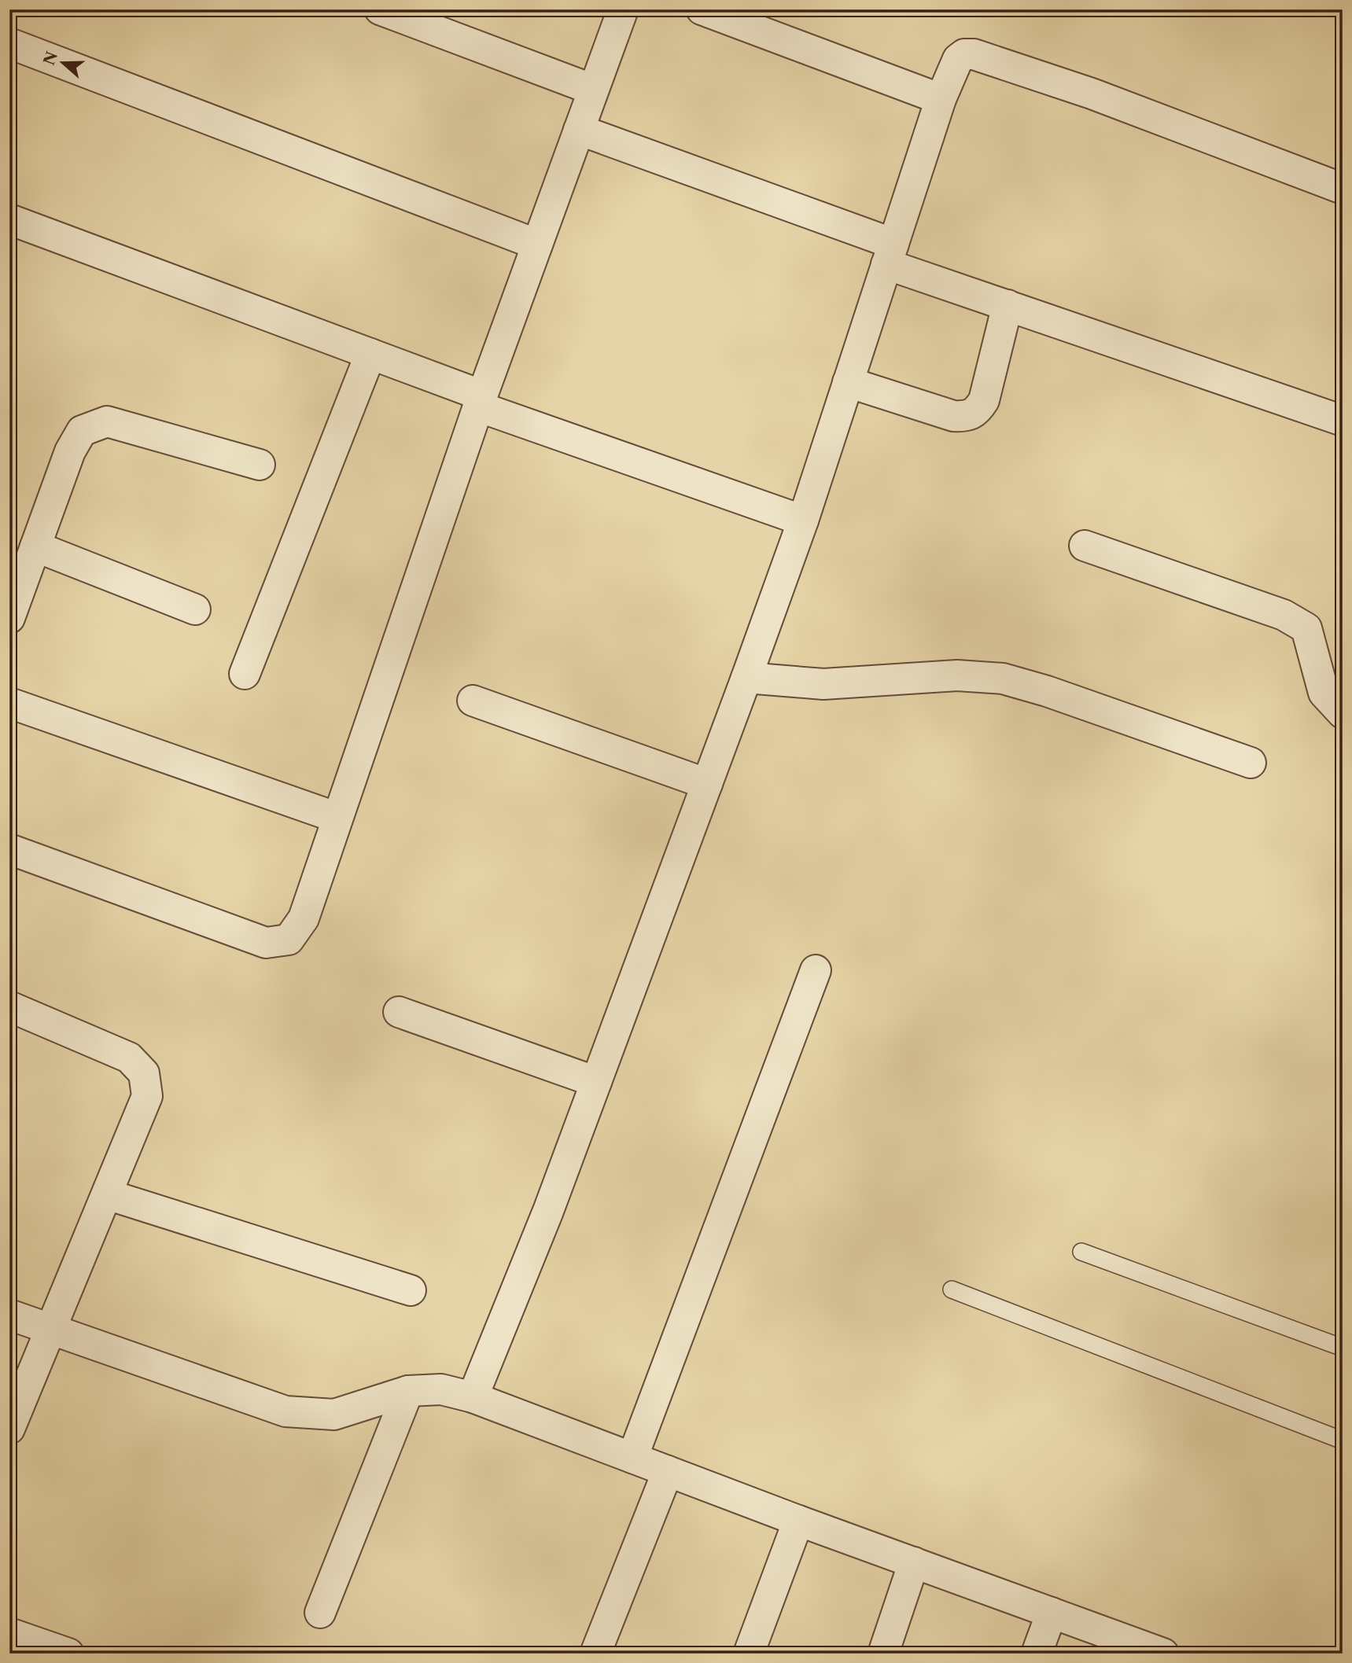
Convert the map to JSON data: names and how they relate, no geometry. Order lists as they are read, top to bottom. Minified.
{"north":"left"}
